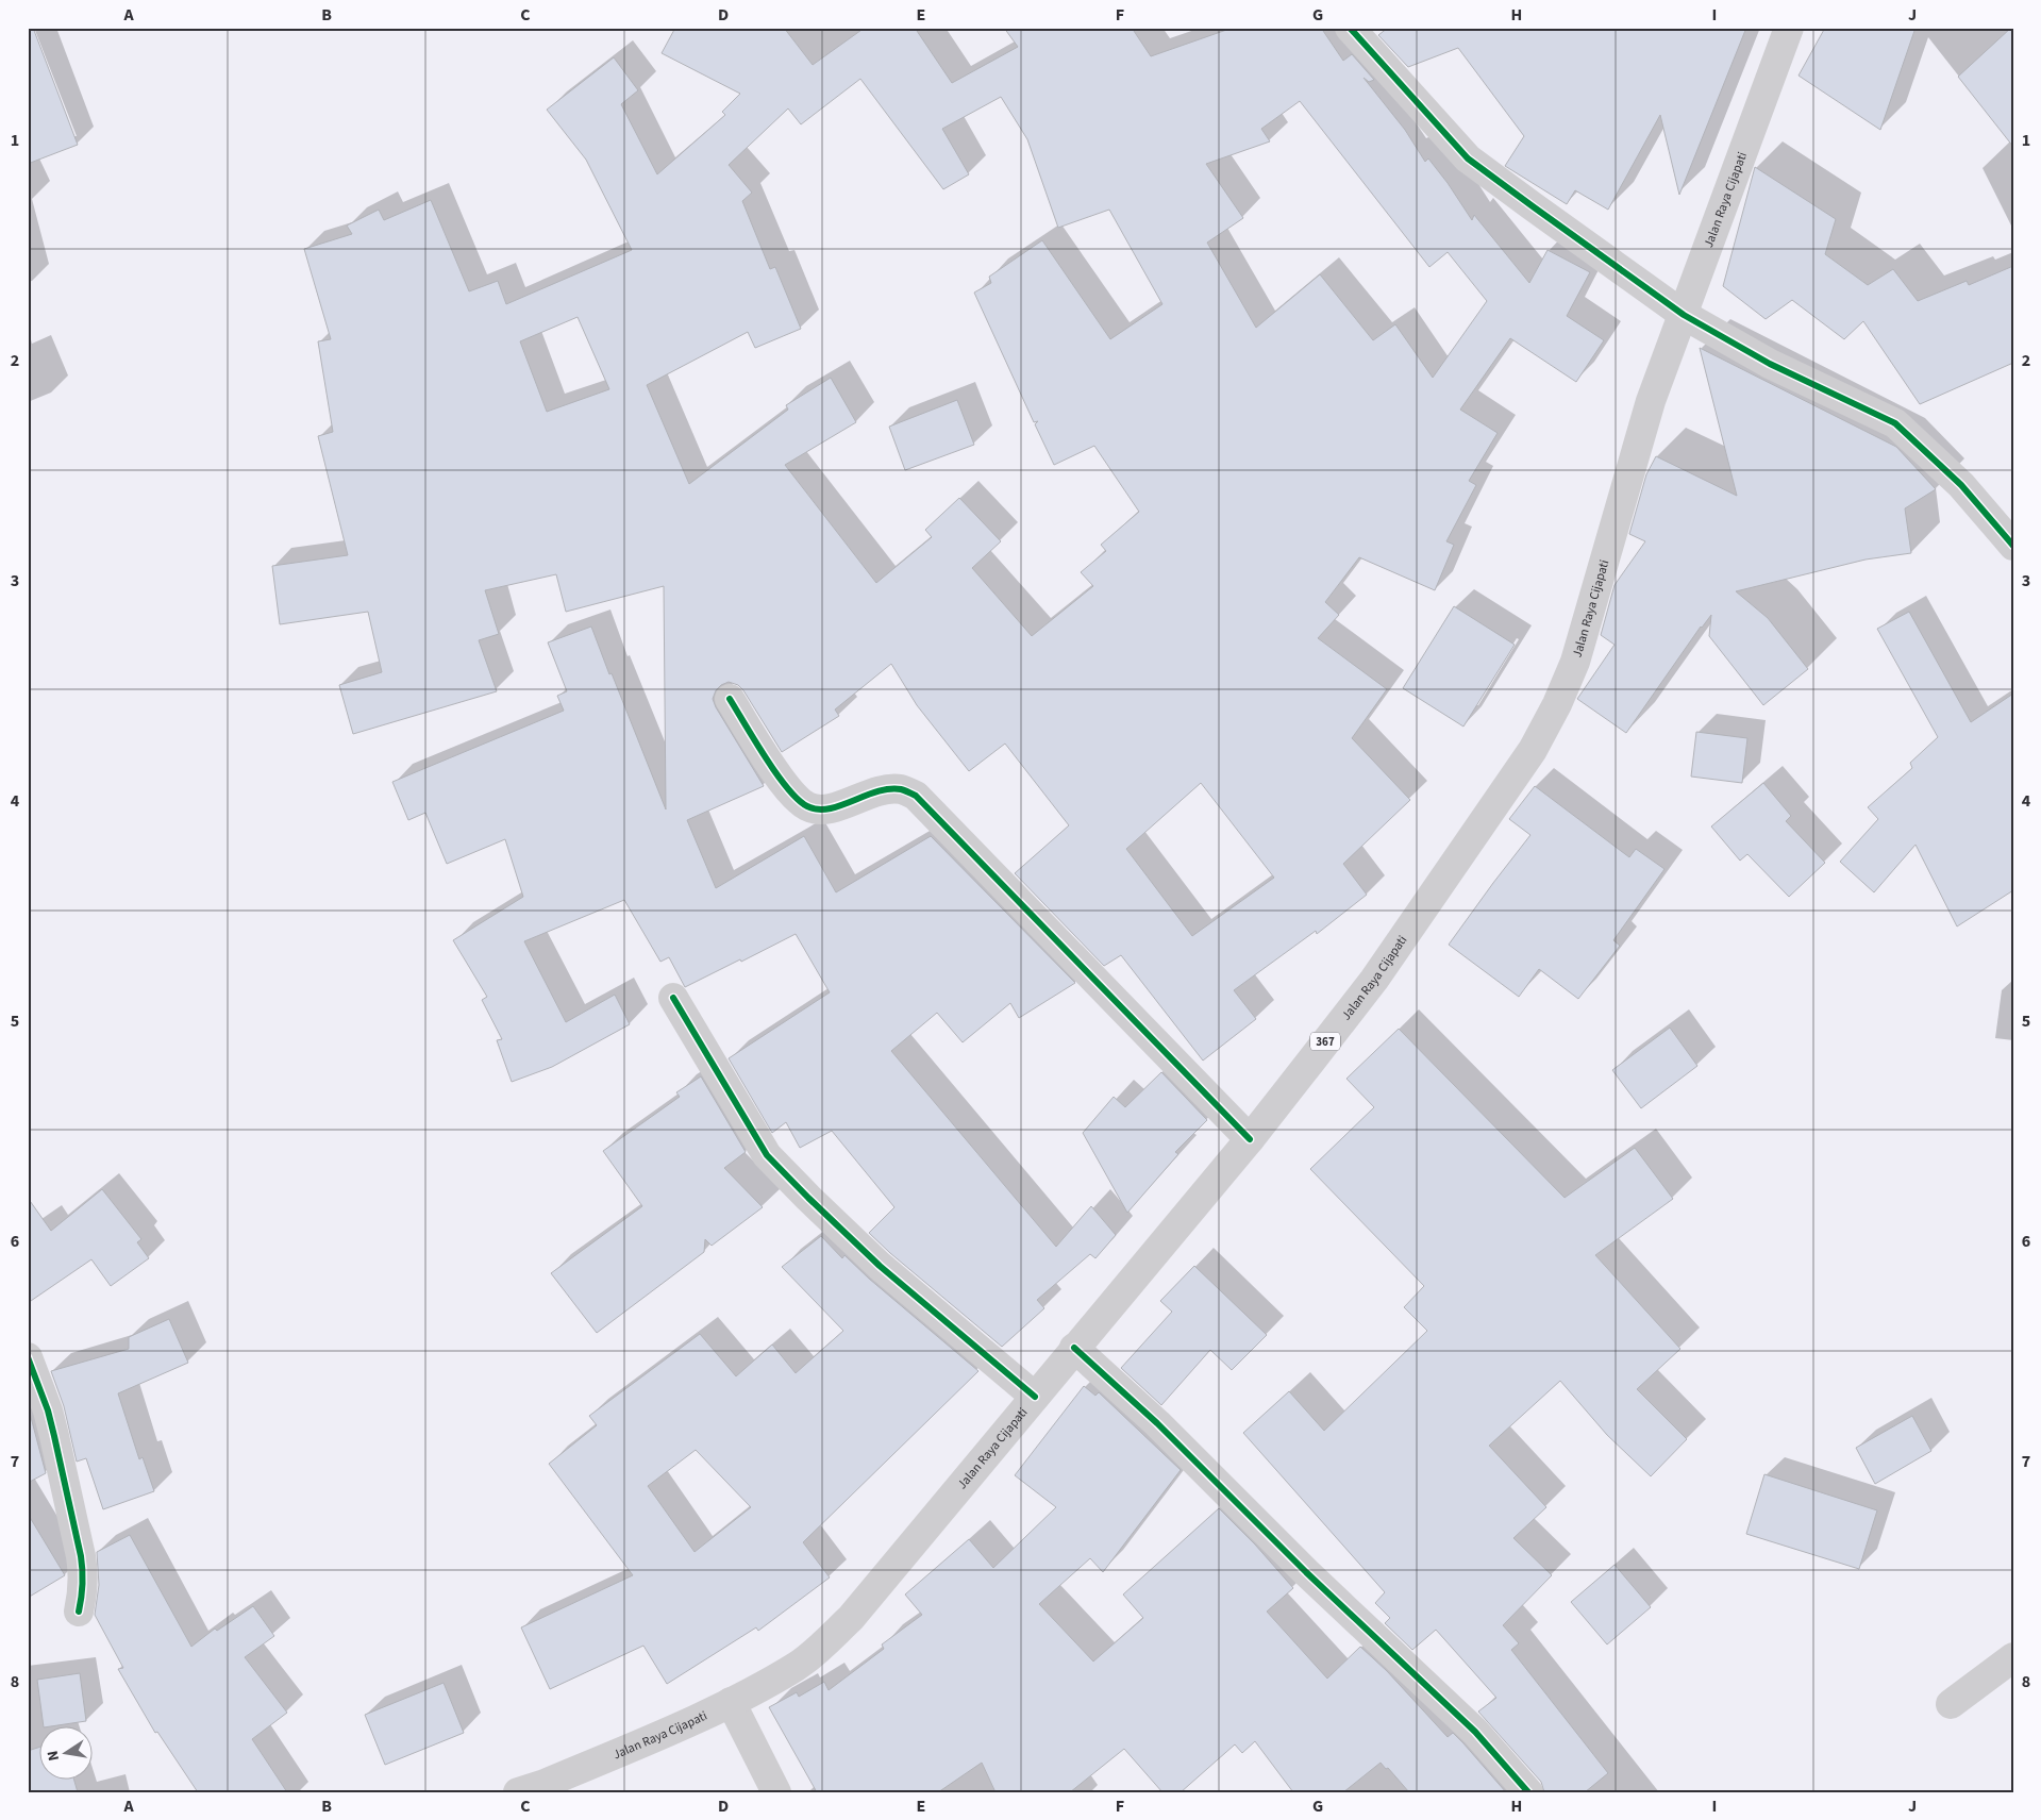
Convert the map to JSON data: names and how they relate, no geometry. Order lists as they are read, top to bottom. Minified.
{"streets":{"street":["Jalan Raya Cijapati","367"]},"north":"left","grid":{"columns":["A","B","C","D","E","F","G","H","I","J"],"rows":["1","2","3","4","5","6","7","8"]}}
